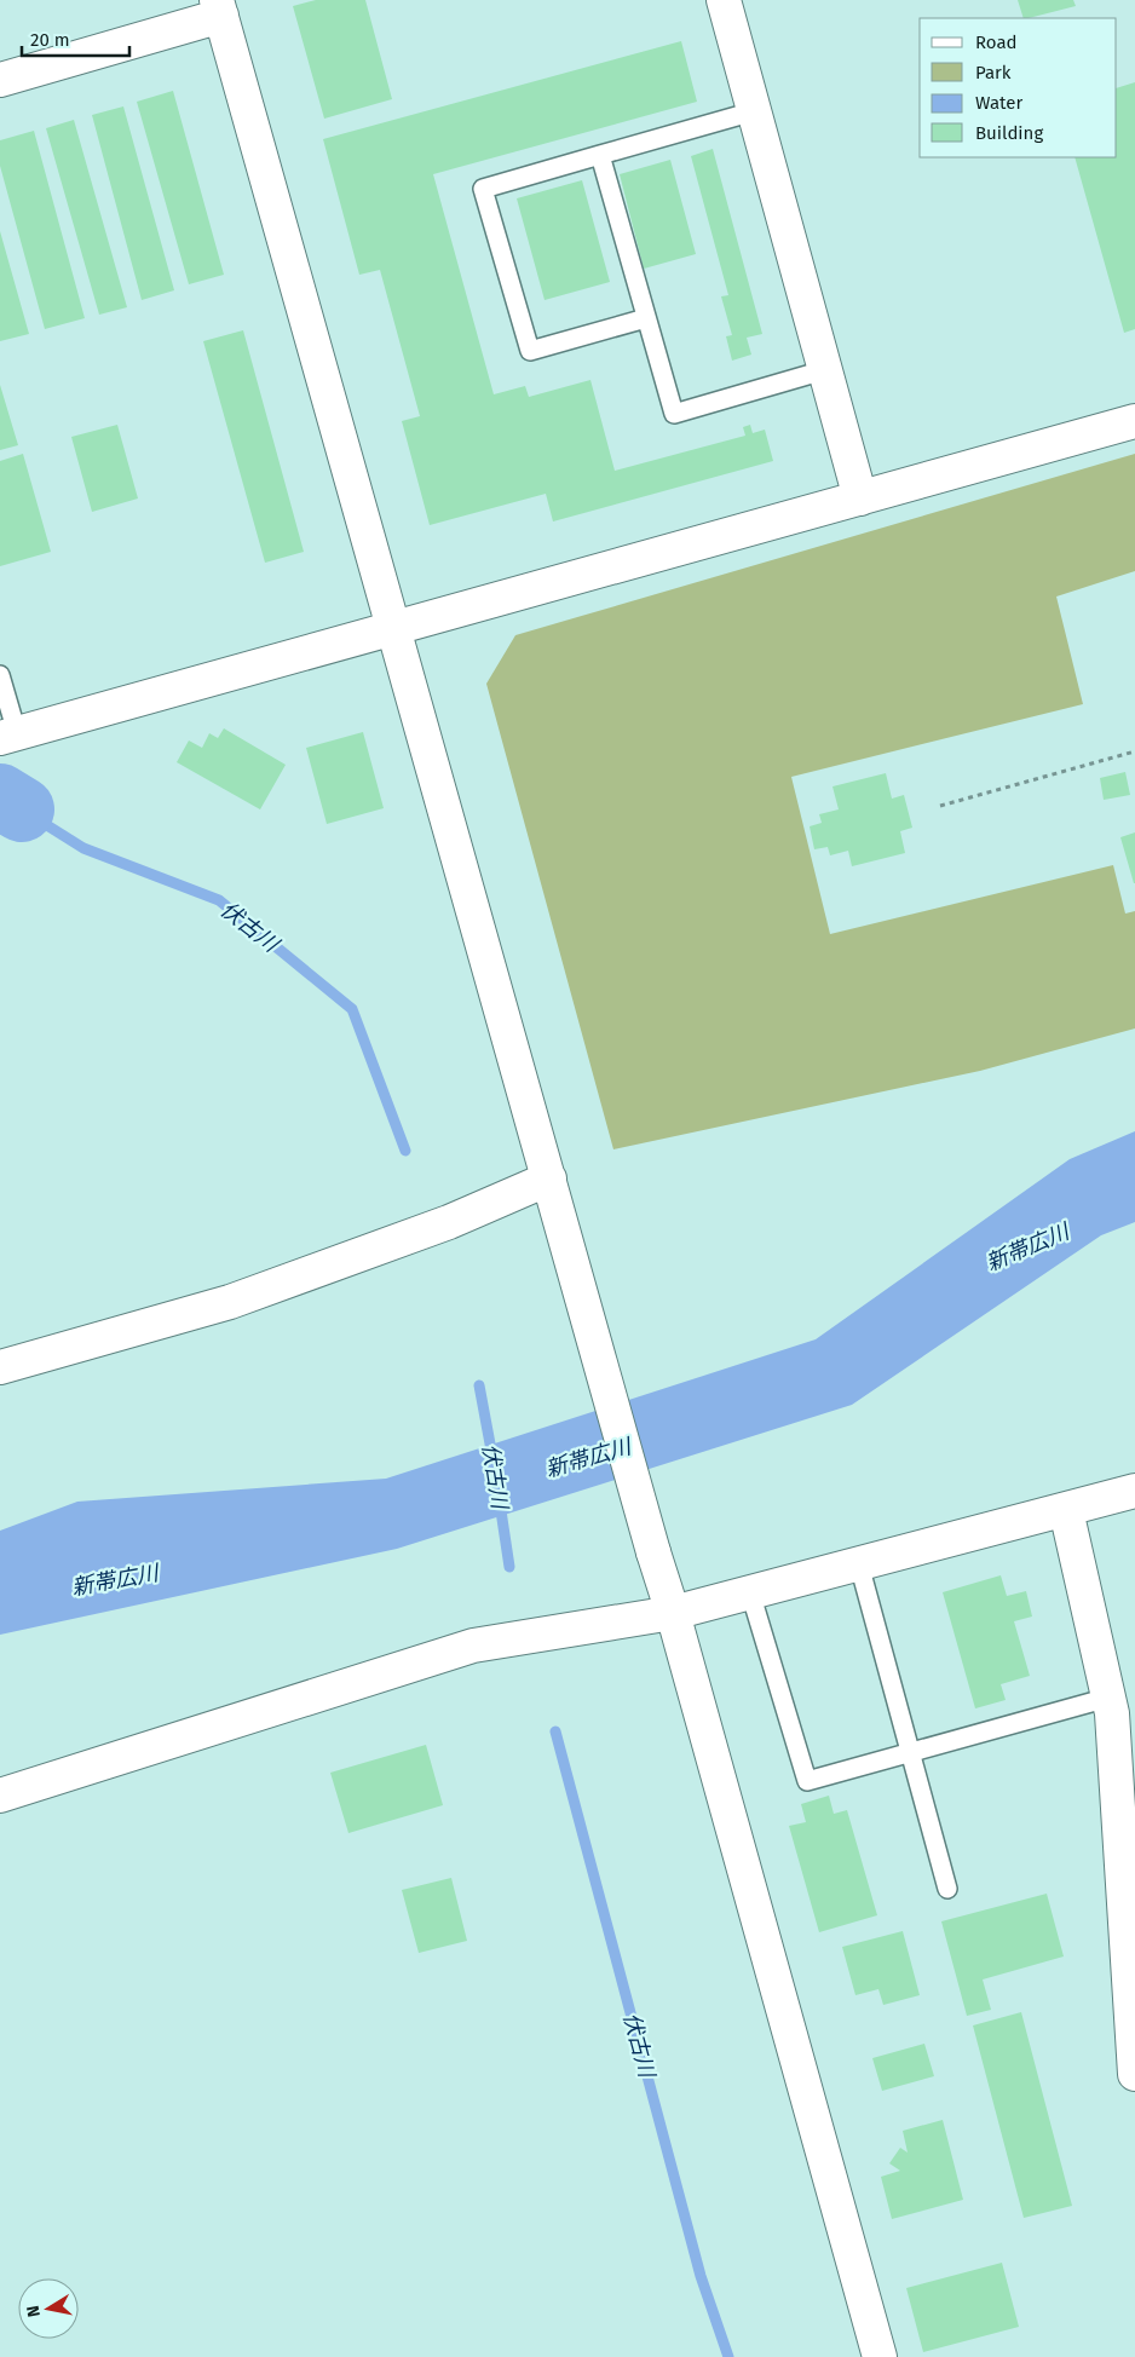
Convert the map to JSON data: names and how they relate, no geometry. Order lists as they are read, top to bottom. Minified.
{"water":["伏古川","新帯広川"],"legend":["Road","Park","Water","Building"],"scale_bar":"20 m","north":"left"}
